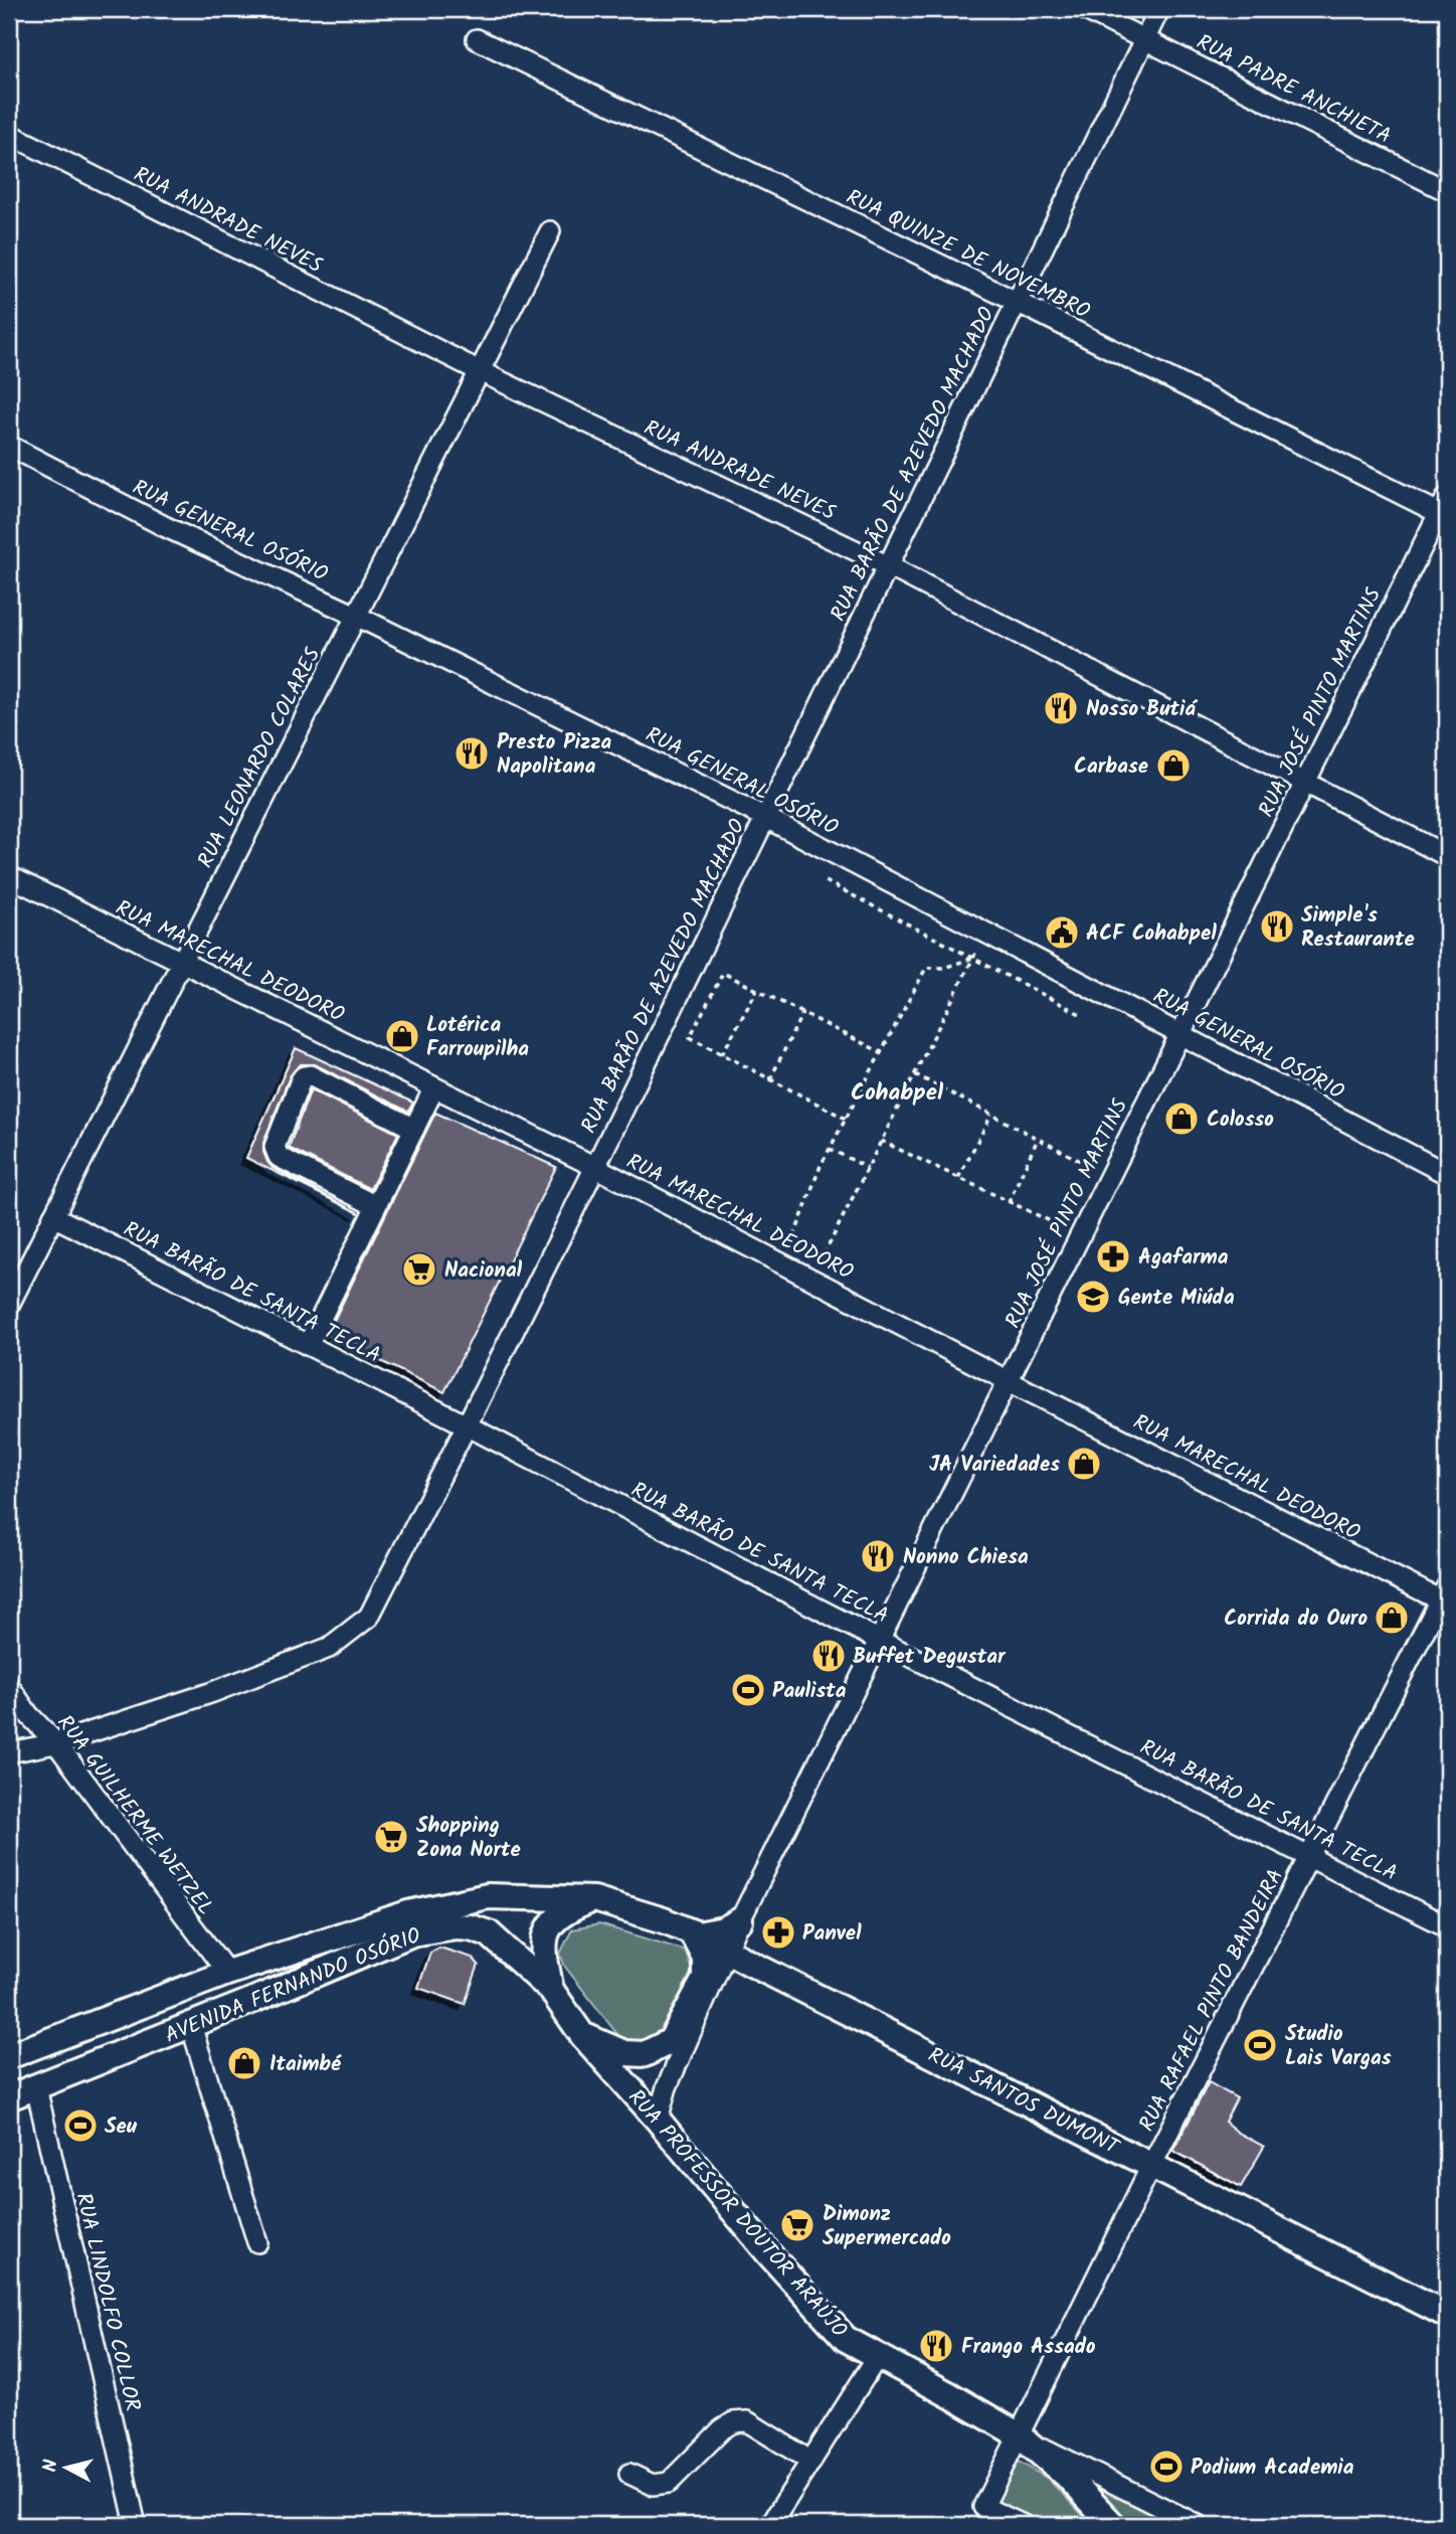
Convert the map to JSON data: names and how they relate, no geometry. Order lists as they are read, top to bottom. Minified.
{"streets":{"main road":["AVENIDA FERNANDO OSÓRIO","RUA SANTOS DUMONT","RUA PROFESSOR DOUTOR ARAÚJO"],"street":["RUA PADRE ANCHIETA","RUA ANDRADE NEVES","RUA QUINZE DE NOVEMBRO","RUA BARÃO DE AZEVEDO MACHADO","RUA GENERAL OSÓRIO","RUA JOSÉ PINTO MARTINS","RUA LEONARDO COLARES","RUA MARECHAL DEODORO","RUA BARÃO DE SANTA TECLA","RUA GUILHERME WETZEL","RUA RAFAEL PINTO BANDEIRA","RUA LINDOLFO COLLOR"]},"crossings":[["RUA PADRE ANCHIETA","RUA BARÃO DE AZEVEDO MACHADO"],["RUA ANDRADE NEVES","RUA BARÃO DE AZEVEDO MACHADO"],["RUA ANDRADE NEVES","RUA JOSÉ PINTO MARTINS"],["RUA ANDRADE NEVES","RUA LEONARDO COLARES"],["RUA QUINZE DE NOVEMBRO","RUA BARÃO DE AZEVEDO MACHADO"],["RUA QUINZE DE NOVEMBRO","RUA JOSÉ PINTO MARTINS"],["RUA BARÃO DE AZEVEDO MACHADO","RUA GENERAL OSÓRIO"],["RUA BARÃO DE AZEVEDO MACHADO","RUA MARECHAL DEODORO"],["RUA BARÃO DE AZEVEDO MACHADO","RUA BARÃO DE SANTA TECLA"],["RUA BARÃO DE AZEVEDO MACHADO","RUA GUILHERME WETZEL"],["RUA GENERAL OSÓRIO","RUA JOSÉ PINTO MARTINS"],["RUA GENERAL OSÓRIO","RUA LEONARDO COLARES"],["RUA JOSÉ PINTO MARTINS","RUA MARECHAL DEODORO"],["RUA JOSÉ PINTO MARTINS","RUA BARÃO DE SANTA TECLA"],["RUA JOSÉ PINTO MARTINS","RUA SANTOS DUMONT"],["RUA JOSÉ PINTO MARTINS","RUA PROFESSOR DOUTOR ARAÚJO"],["RUA LEONARDO COLARES","RUA MARECHAL DEODORO"],["RUA LEONARDO COLARES","RUA BARÃO DE SANTA TECLA"],["RUA MARECHAL DEODORO","RUA RAFAEL PINTO BANDEIRA"],["RUA BARÃO DE SANTA TECLA","RUA RAFAEL PINTO BANDEIRA"],["RUA GUILHERME WETZEL","AVENIDA FERNANDO OSÓRIO"],["AVENIDA FERNANDO OSÓRIO","RUA SANTOS DUMONT"],["AVENIDA FERNANDO OSÓRIO","RUA PROFESSOR DOUTOR ARAÚJO"],["AVENIDA FERNANDO OSÓRIO","RUA LINDOLFO COLLOR"],["RUA RAFAEL PINTO BANDEIRA","RUA SANTOS DUMONT"],["RUA RAFAEL PINTO BANDEIRA","RUA PROFESSOR DOUTOR ARAÚJO"],["RUA SANTOS DUMONT","RUA PROFESSOR DOUTOR ARAÚJO"]],"districts":["Cohabpel"],"places":{"restaurant":["Nosso Butiá","Presto Pizza Napolitana","Simple's Restaurante","Nonno Chiesa","Buffet Degustar","Frango Assado"],"shop":["Carbase","Lotérica Farroupilha","Colosso","JA Variedades","Corrida do Ouro","Itaimbé"],"public building":["ACF Cohabpel"],"pharmacy":["Agafarma","Panvel"],"supermarket":["Nacional","Shopping Zona Norte","Dimonz Supermercado"],"school or university":["Gente Miúda"],"sports":["Paulista","Studio Lais Vargas","Seu","Podium Academia"]},"north":"left"}
